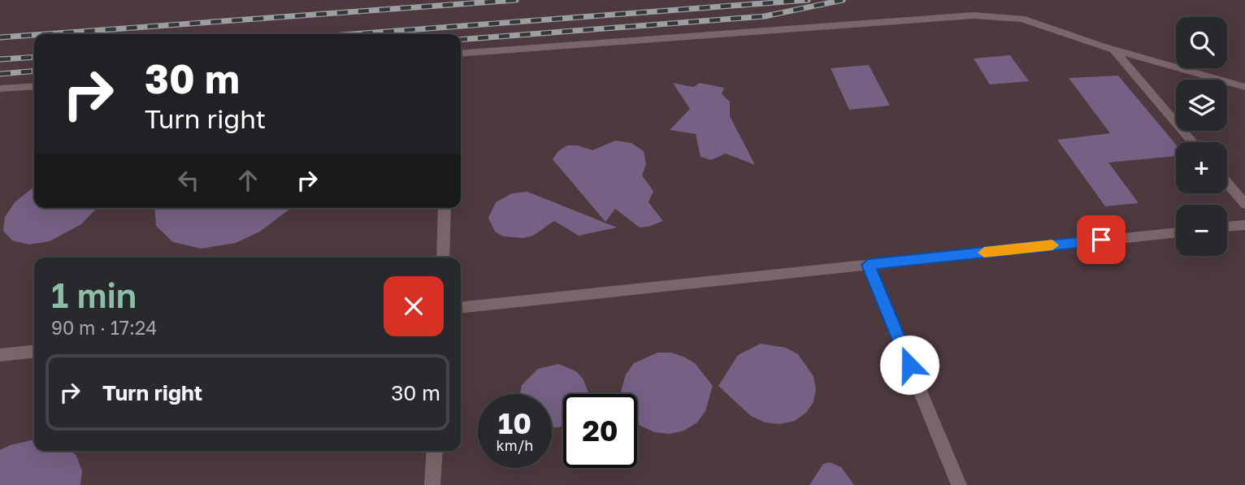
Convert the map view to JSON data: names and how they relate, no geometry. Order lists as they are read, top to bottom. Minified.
{"page":{"map_buttons":["+","−"],"turn":["30 m","Turn right"],"heading":["1 min","90 m · 17:24"],"list":[{"name":"Turn right","value":"30 m"}],"speed":"10 km/h","limit":"20"}}
